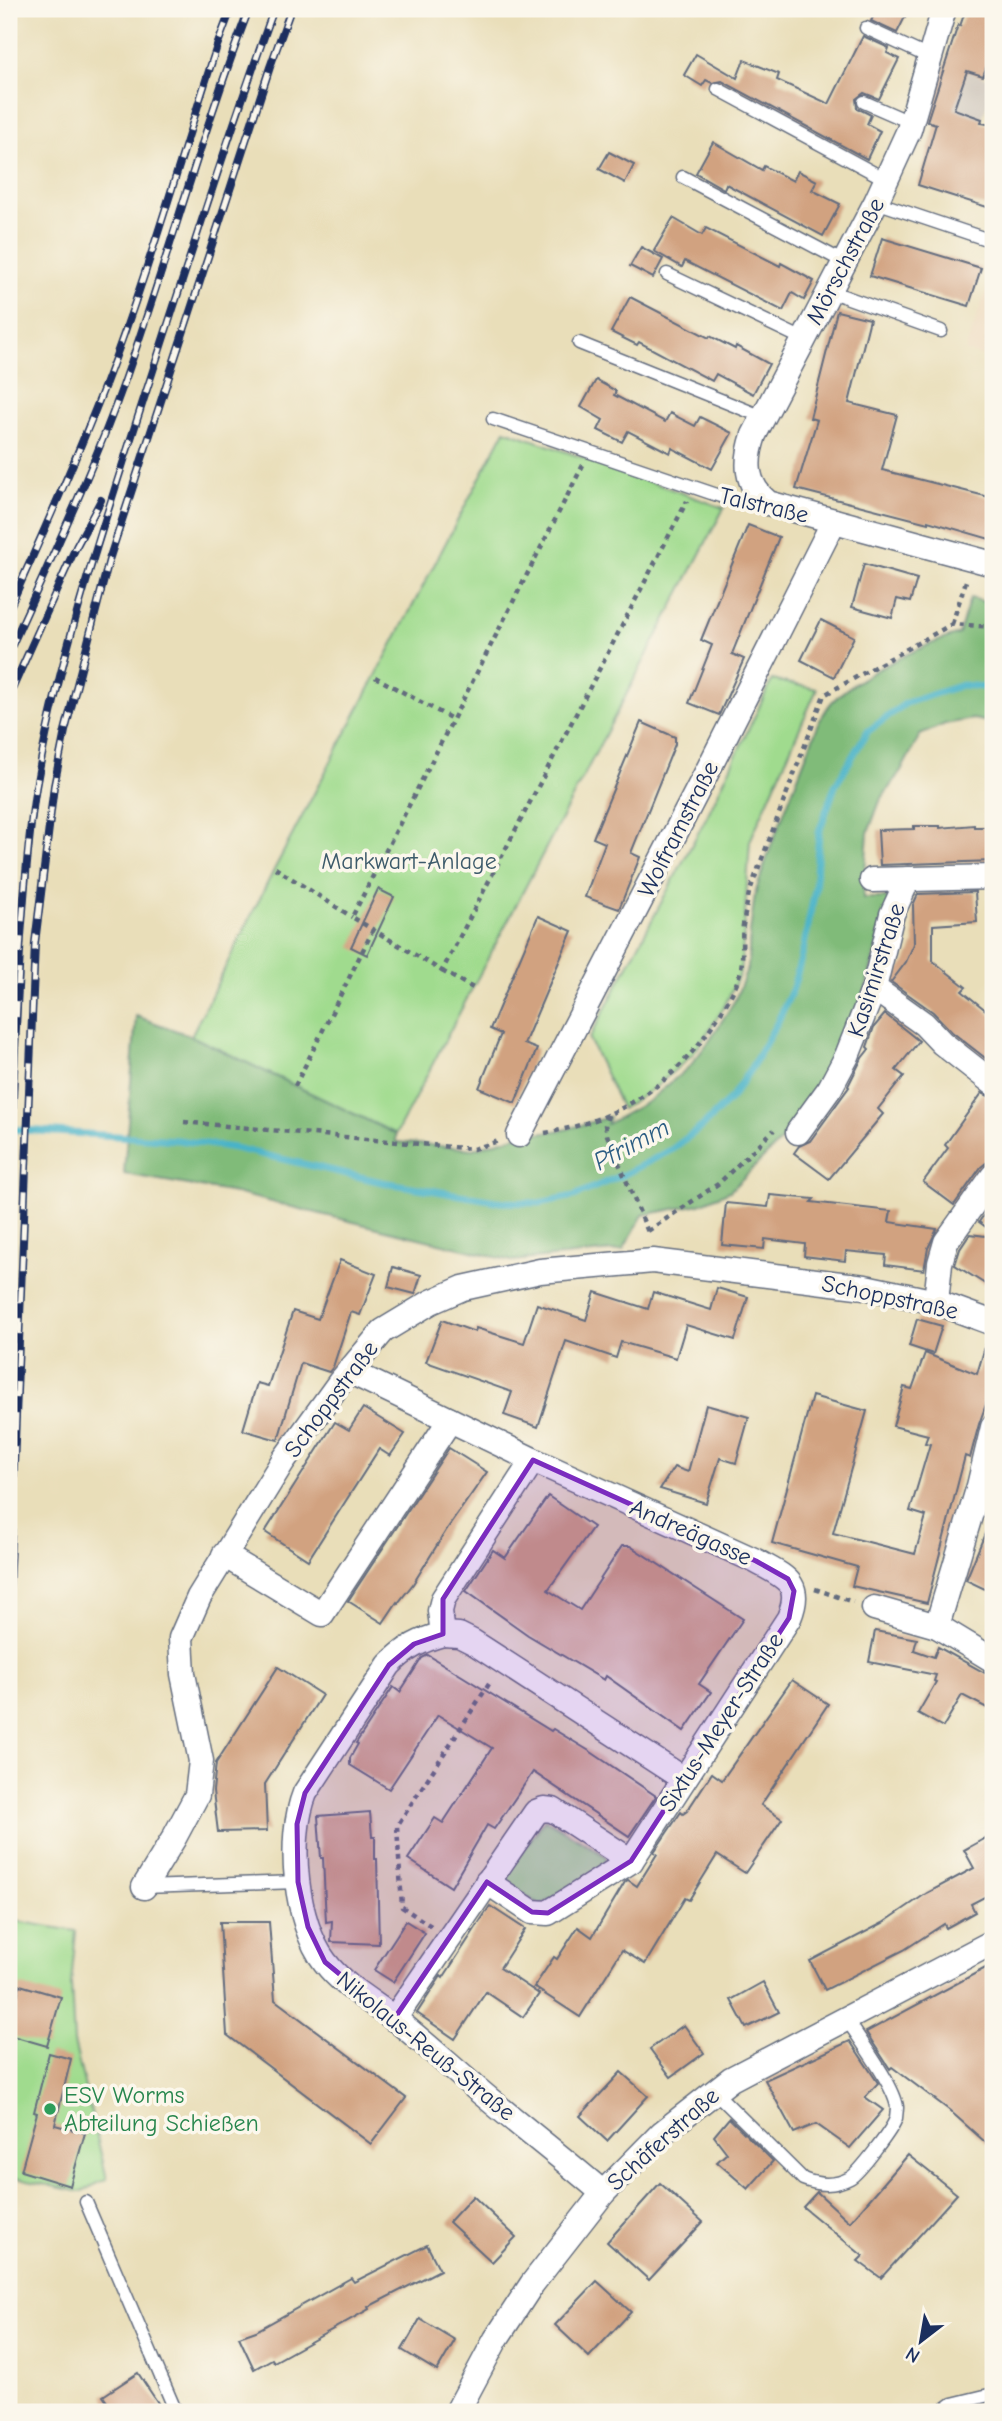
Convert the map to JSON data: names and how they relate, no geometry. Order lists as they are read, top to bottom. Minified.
{"streets":{"street":["Mörschstraße","Talstraße","Wolframstraße","Kasimirstraße","Schoppstraße","Andreägasse","Sixtus-Meyer-Straße","Nikolaus-Reuß-Straße","Schäferstraße"]},"crossings":[["Mörschstraße","Talstraße"],["Talstraße","Wolframstraße"],["Schoppstraße","Andreägasse"],["Andreägasse","Sixtus-Meyer-Straße"],["Nikolaus-Reuß-Straße","Schäferstraße"]],"water":["Pfrimm"],"parks":["Markwart-Anlage"],"places":["ESV Worms Abteilung Schießen"],"north":"bottom left"}
